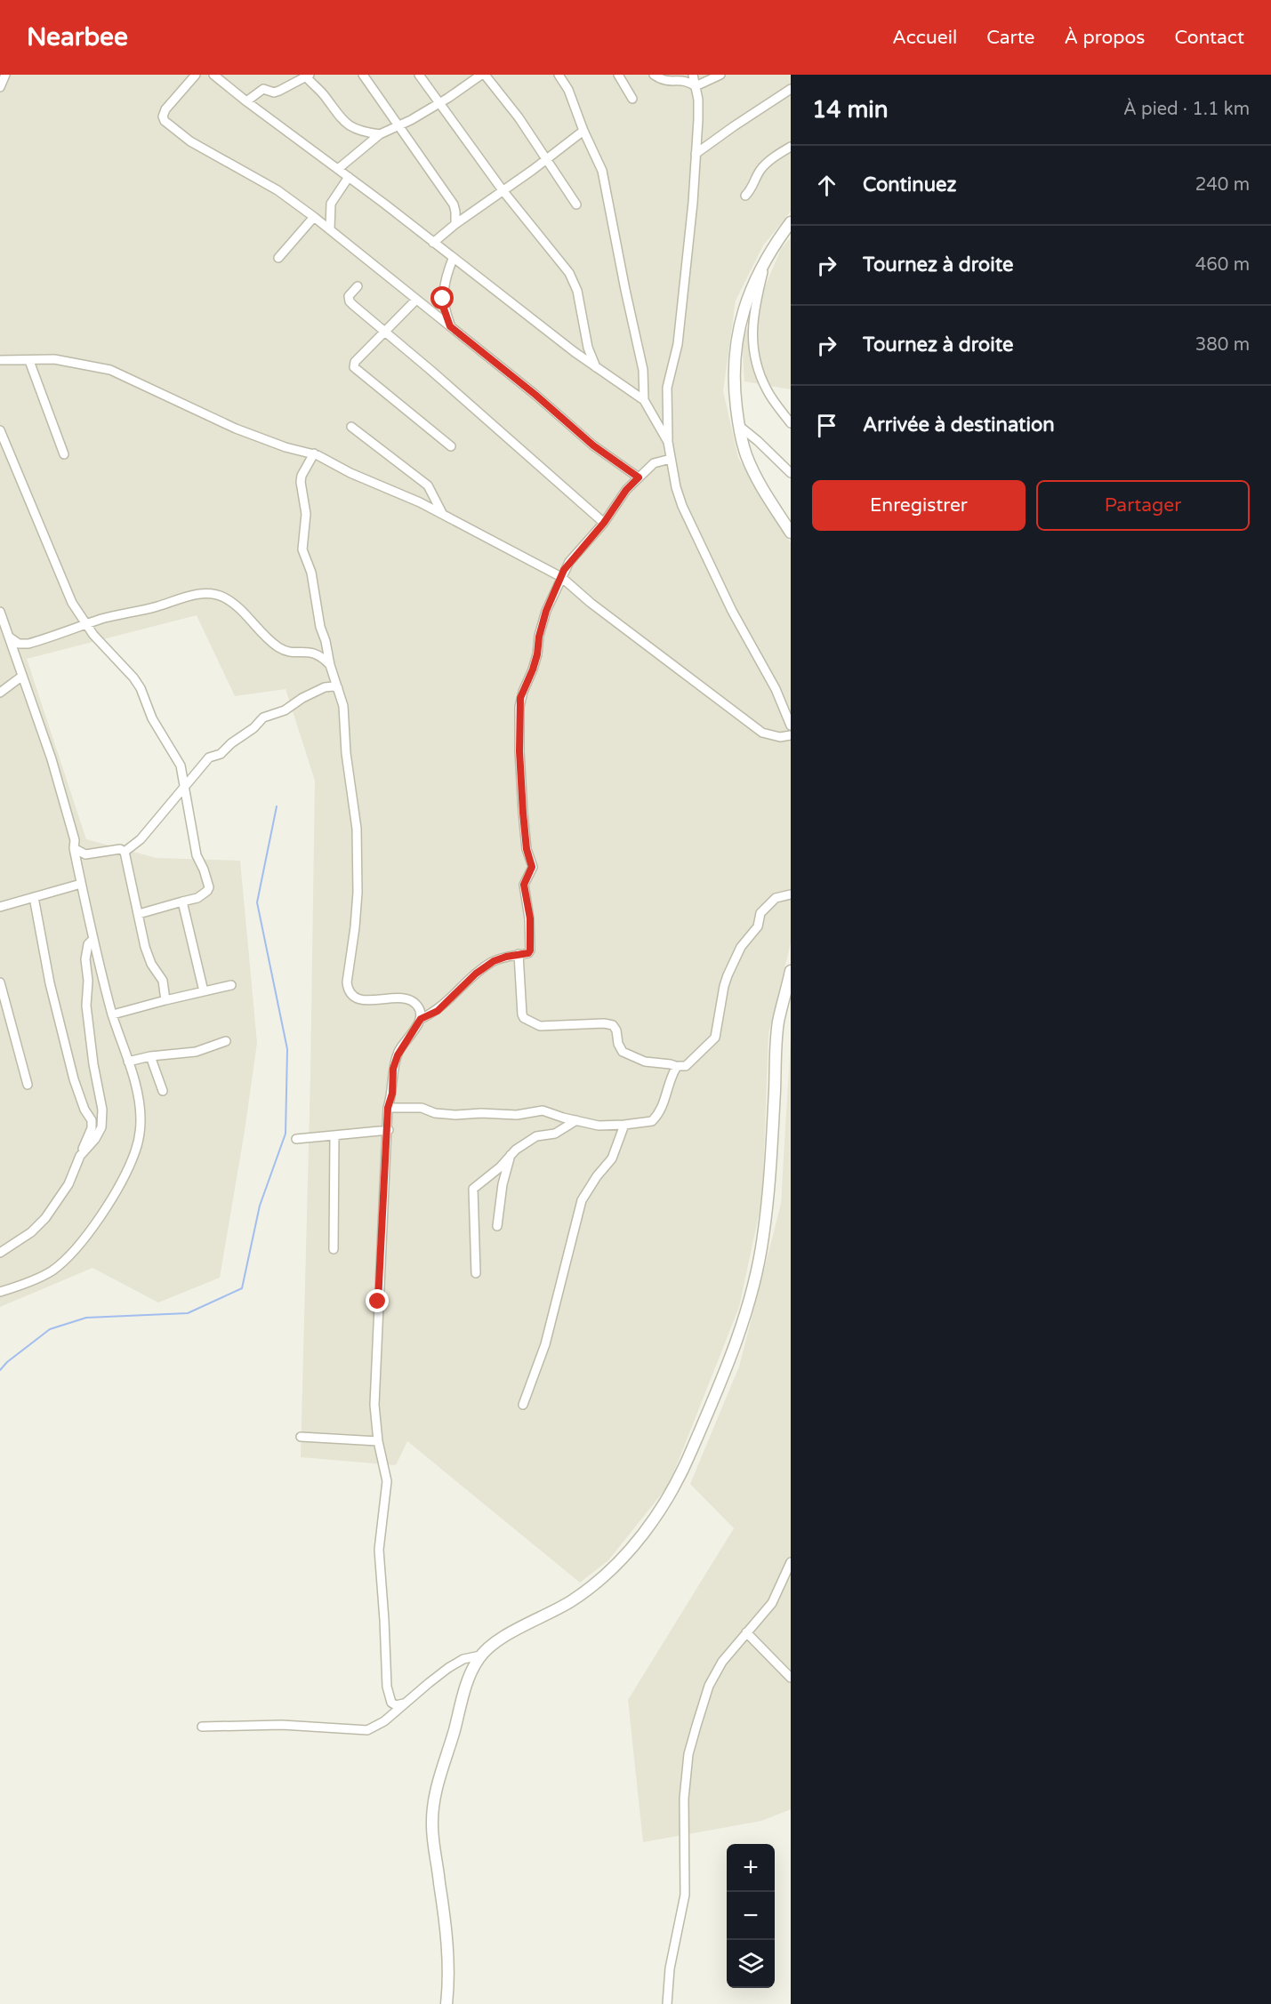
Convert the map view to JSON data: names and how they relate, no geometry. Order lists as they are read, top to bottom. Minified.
{"page":{"header":"Nearbee","nav":["Accueil","Carte","À propos","Contact"],"heading":["14 min","À pied · 1.1 km"],"list":[["Continuez","240 m"],["Tournez à droite","460 m"],["Tournez à droite","380 m"],"Arrivée à destination"],"buttons":["Enregistrer","Partager"],"map_buttons":["+","−"]}}
